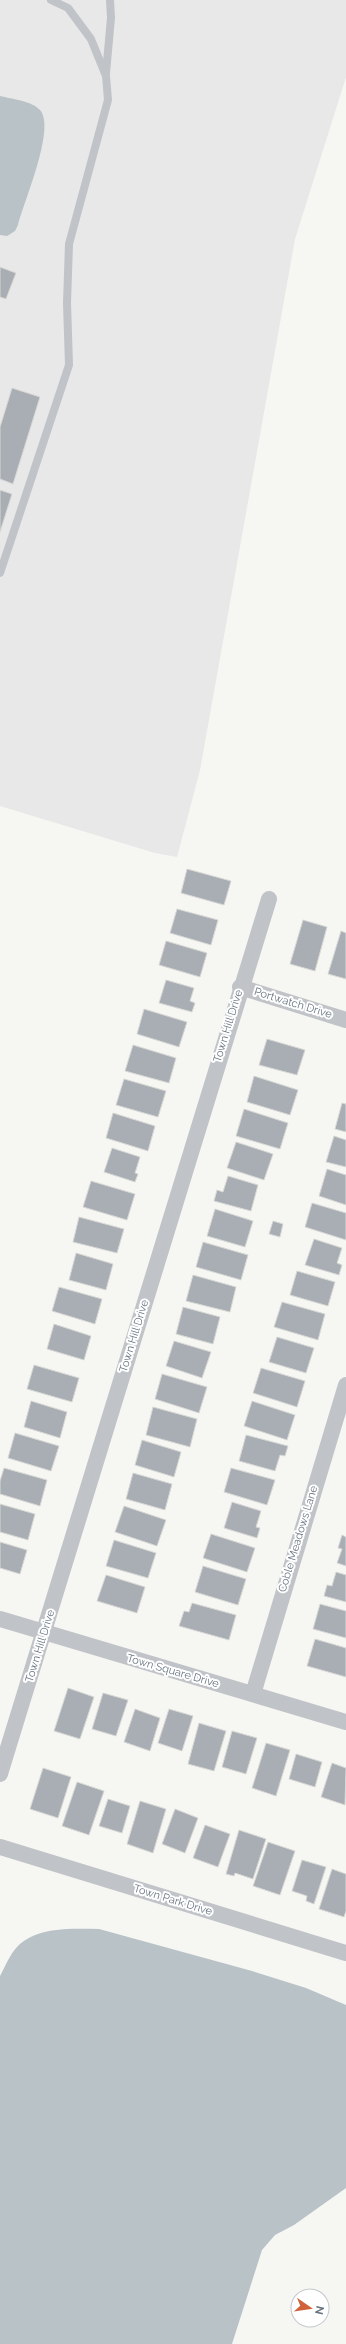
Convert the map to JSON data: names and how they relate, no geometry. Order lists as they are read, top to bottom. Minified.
{"streets":{"street":["Portwatch Drive","Town Hill Drive","Coble Meadows Lane","Town Square Drive","Town Park Drive"]},"crossings":[["Portwatch Drive","Town Hill Drive"],["Town Hill Drive","Town Square Drive"],["Coble Meadows Lane","Town Square Drive"]],"north":"right"}
